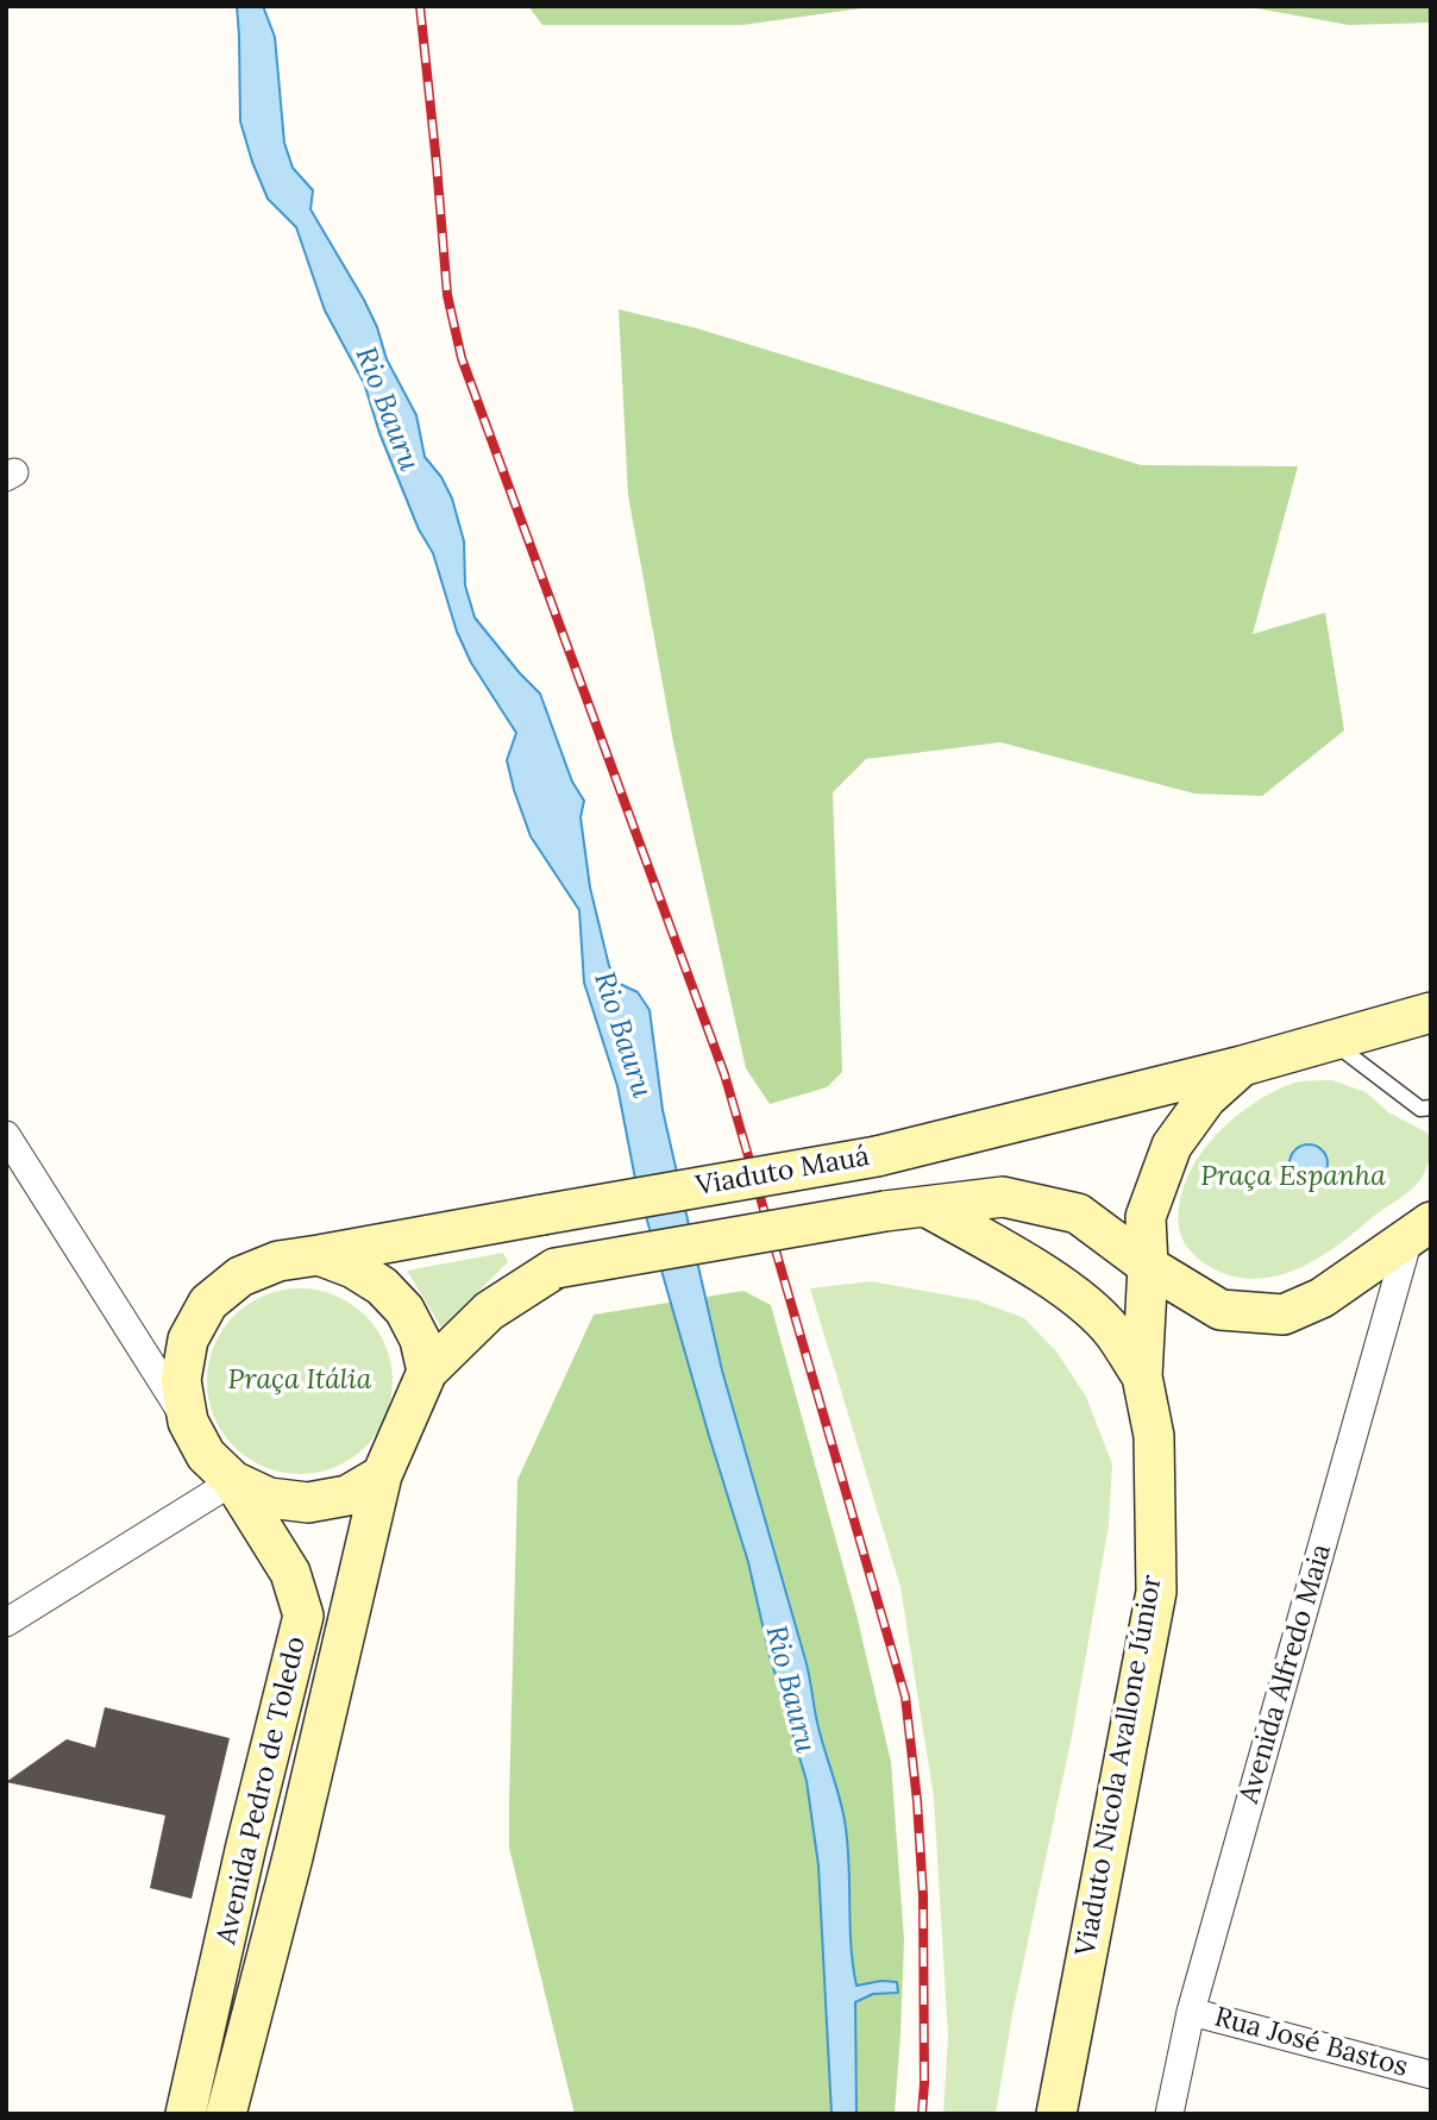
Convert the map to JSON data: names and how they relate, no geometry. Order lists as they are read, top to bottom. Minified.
{"streets":{"main road":["Viaduto Mauá","Viaduto Nicola Avallone Júnior","Avenida Pedro de Toledo"],"street":["Avenida Alfredo Maia","Rua José Bastos"]},"crossings":[["Viaduto Mauá","Avenida Pedro de Toledo"],["Avenida Alfredo Maia","Rua José Bastos"]],"water":["Rio Bauru"],"parks":["Praça Espanha","Praça Itália"]}
